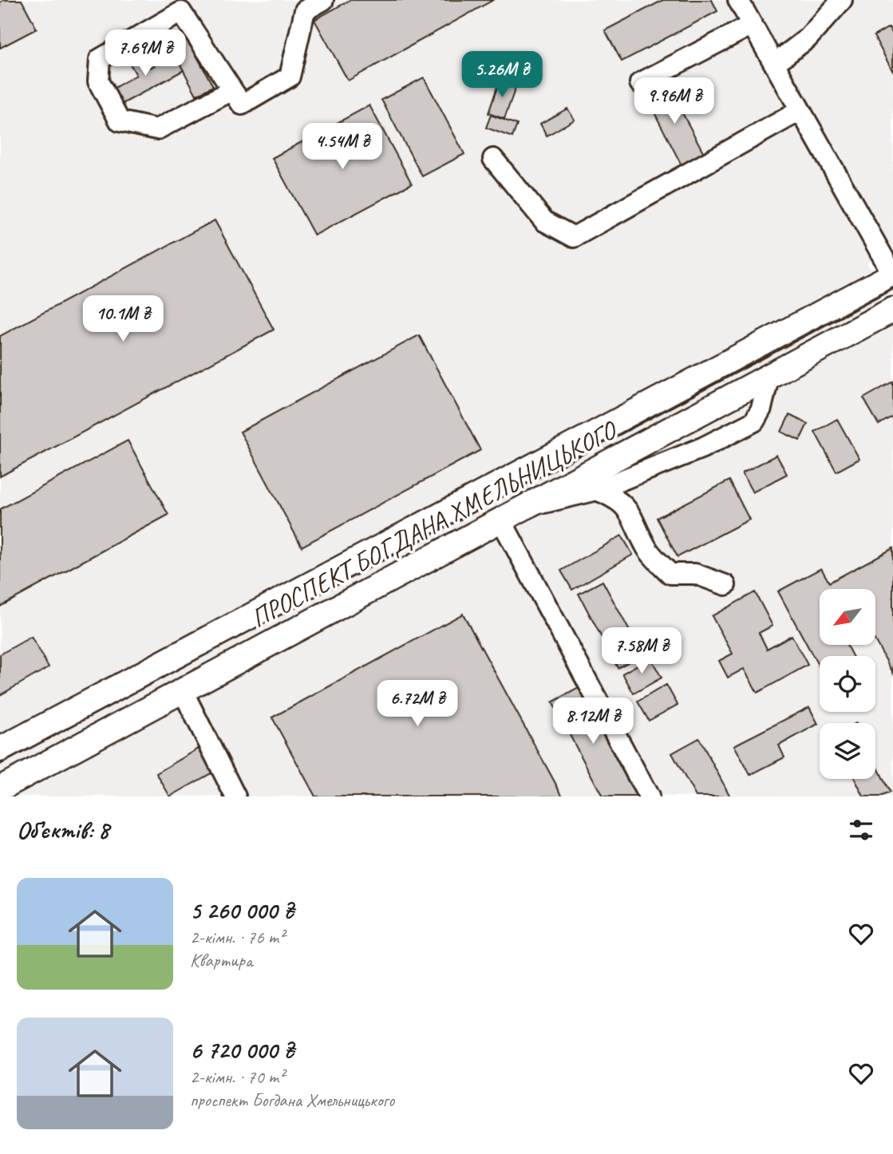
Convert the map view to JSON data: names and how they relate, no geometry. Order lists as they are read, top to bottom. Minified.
{"streets":{"main road":["ПРОСПЕКТ БОГДАНА ХМЕЛЬНИЦЬКОГО"]},"north":"bottom left","page":{"price":["7.69M ₴","5.26M ₴","9.96M ₴","4.54M ₴","10.1M ₴","7.58M ₴","6.72M ₴","8.12M ₴"],"heading":"Об’єктів: 8","list":[{"name":"5 260 000 ₴","note":"2-кімн. · 76 m² · Квартира"},{"name":"6 720 000 ₴","note":"2-кімн. · 70 m² · проспект Богдана Хмельницького"}]}}
